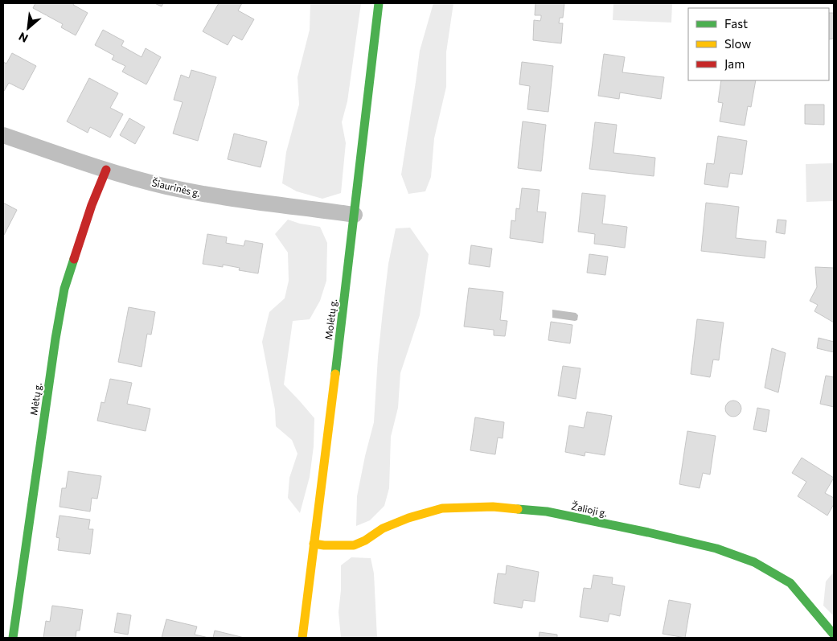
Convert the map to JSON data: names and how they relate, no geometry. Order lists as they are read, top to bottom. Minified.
{"streets":{"street":["Šiaurinės g.","Molėtų g.","Mėtų g.","Žalioji g."]},"crossings":[["Šiaurinės g.","Molėtų g."],["Šiaurinės g.","Mėtų g."],["Molėtų g.","Žalioji g."]],"legend":["Fast","Slow","Jam"],"north":"bottom left"}
